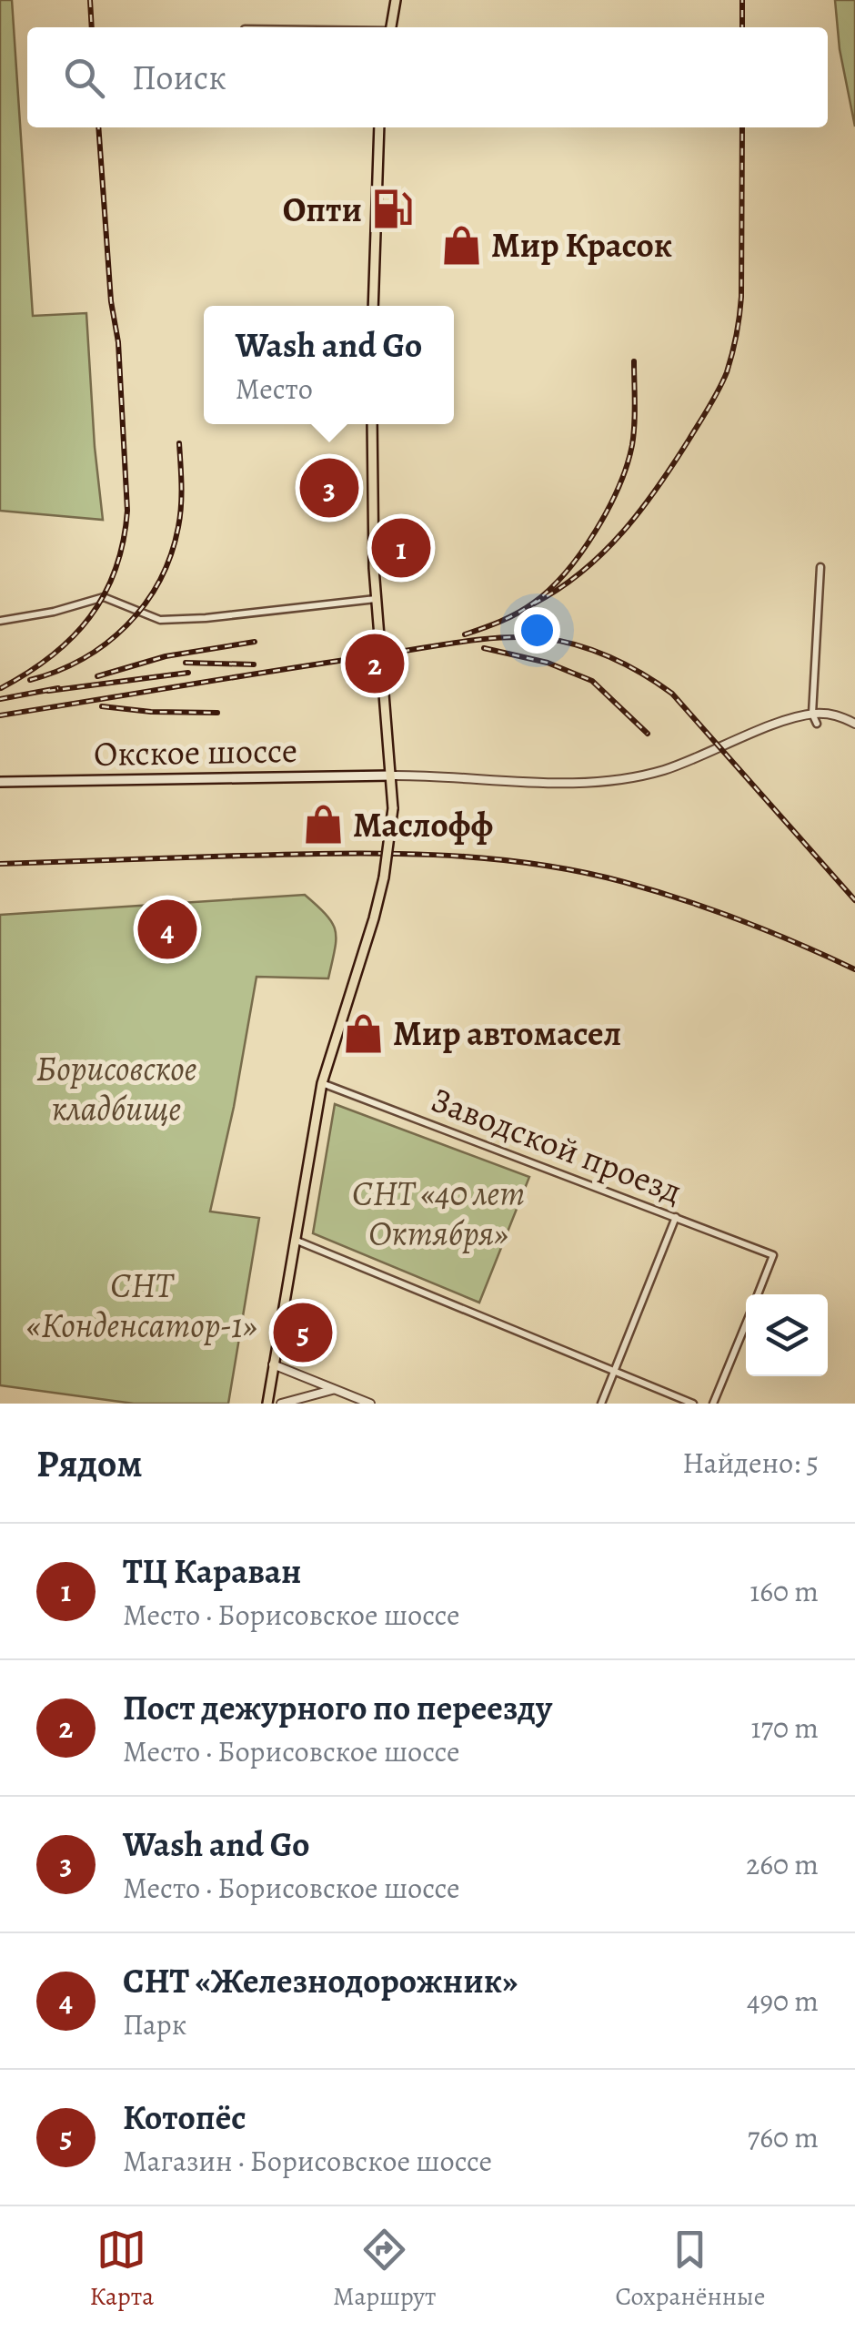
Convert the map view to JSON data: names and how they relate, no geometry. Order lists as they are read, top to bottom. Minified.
{"streets":{"main road":["Окское шоссе"],"street":["Заводской проезд"]},"parks":["Борисовское кладбище","СНТ «40 лет Октября»","СНТ «Конденсатор-1»"],"places":{"fuel station":["Опти"],"shop":["Мир Красок","Маслофф","Мир автомасел"]},"page":{"search":"Поиск","popup":["Wash and Go","Место"],"pins":["3","1","2","4","5"],"heading":["Рядом","Найдено: 5"],"list":[{"mark":"1","name":"ТЦ Караван","note":"Место · Борисовское шоссе","value":"160 m"},{"mark":"2","name":"Пост дежурного по переезду","note":"Место · Борисовское шоссе","value":"170 m"},{"mark":"3","name":"Wash and Go","note":"Место · Борисовское шоссе","value":"260 m"},{"mark":"4","name":"СНТ «Железнодорожник»","note":"Парк","value":"490 m"},{"mark":"5","name":"Котопёс","note":"Магазин · Борисовское шоссе","value":"760 m"}],"nav":["Карта","Маршрут","Сохранённые"]}}
